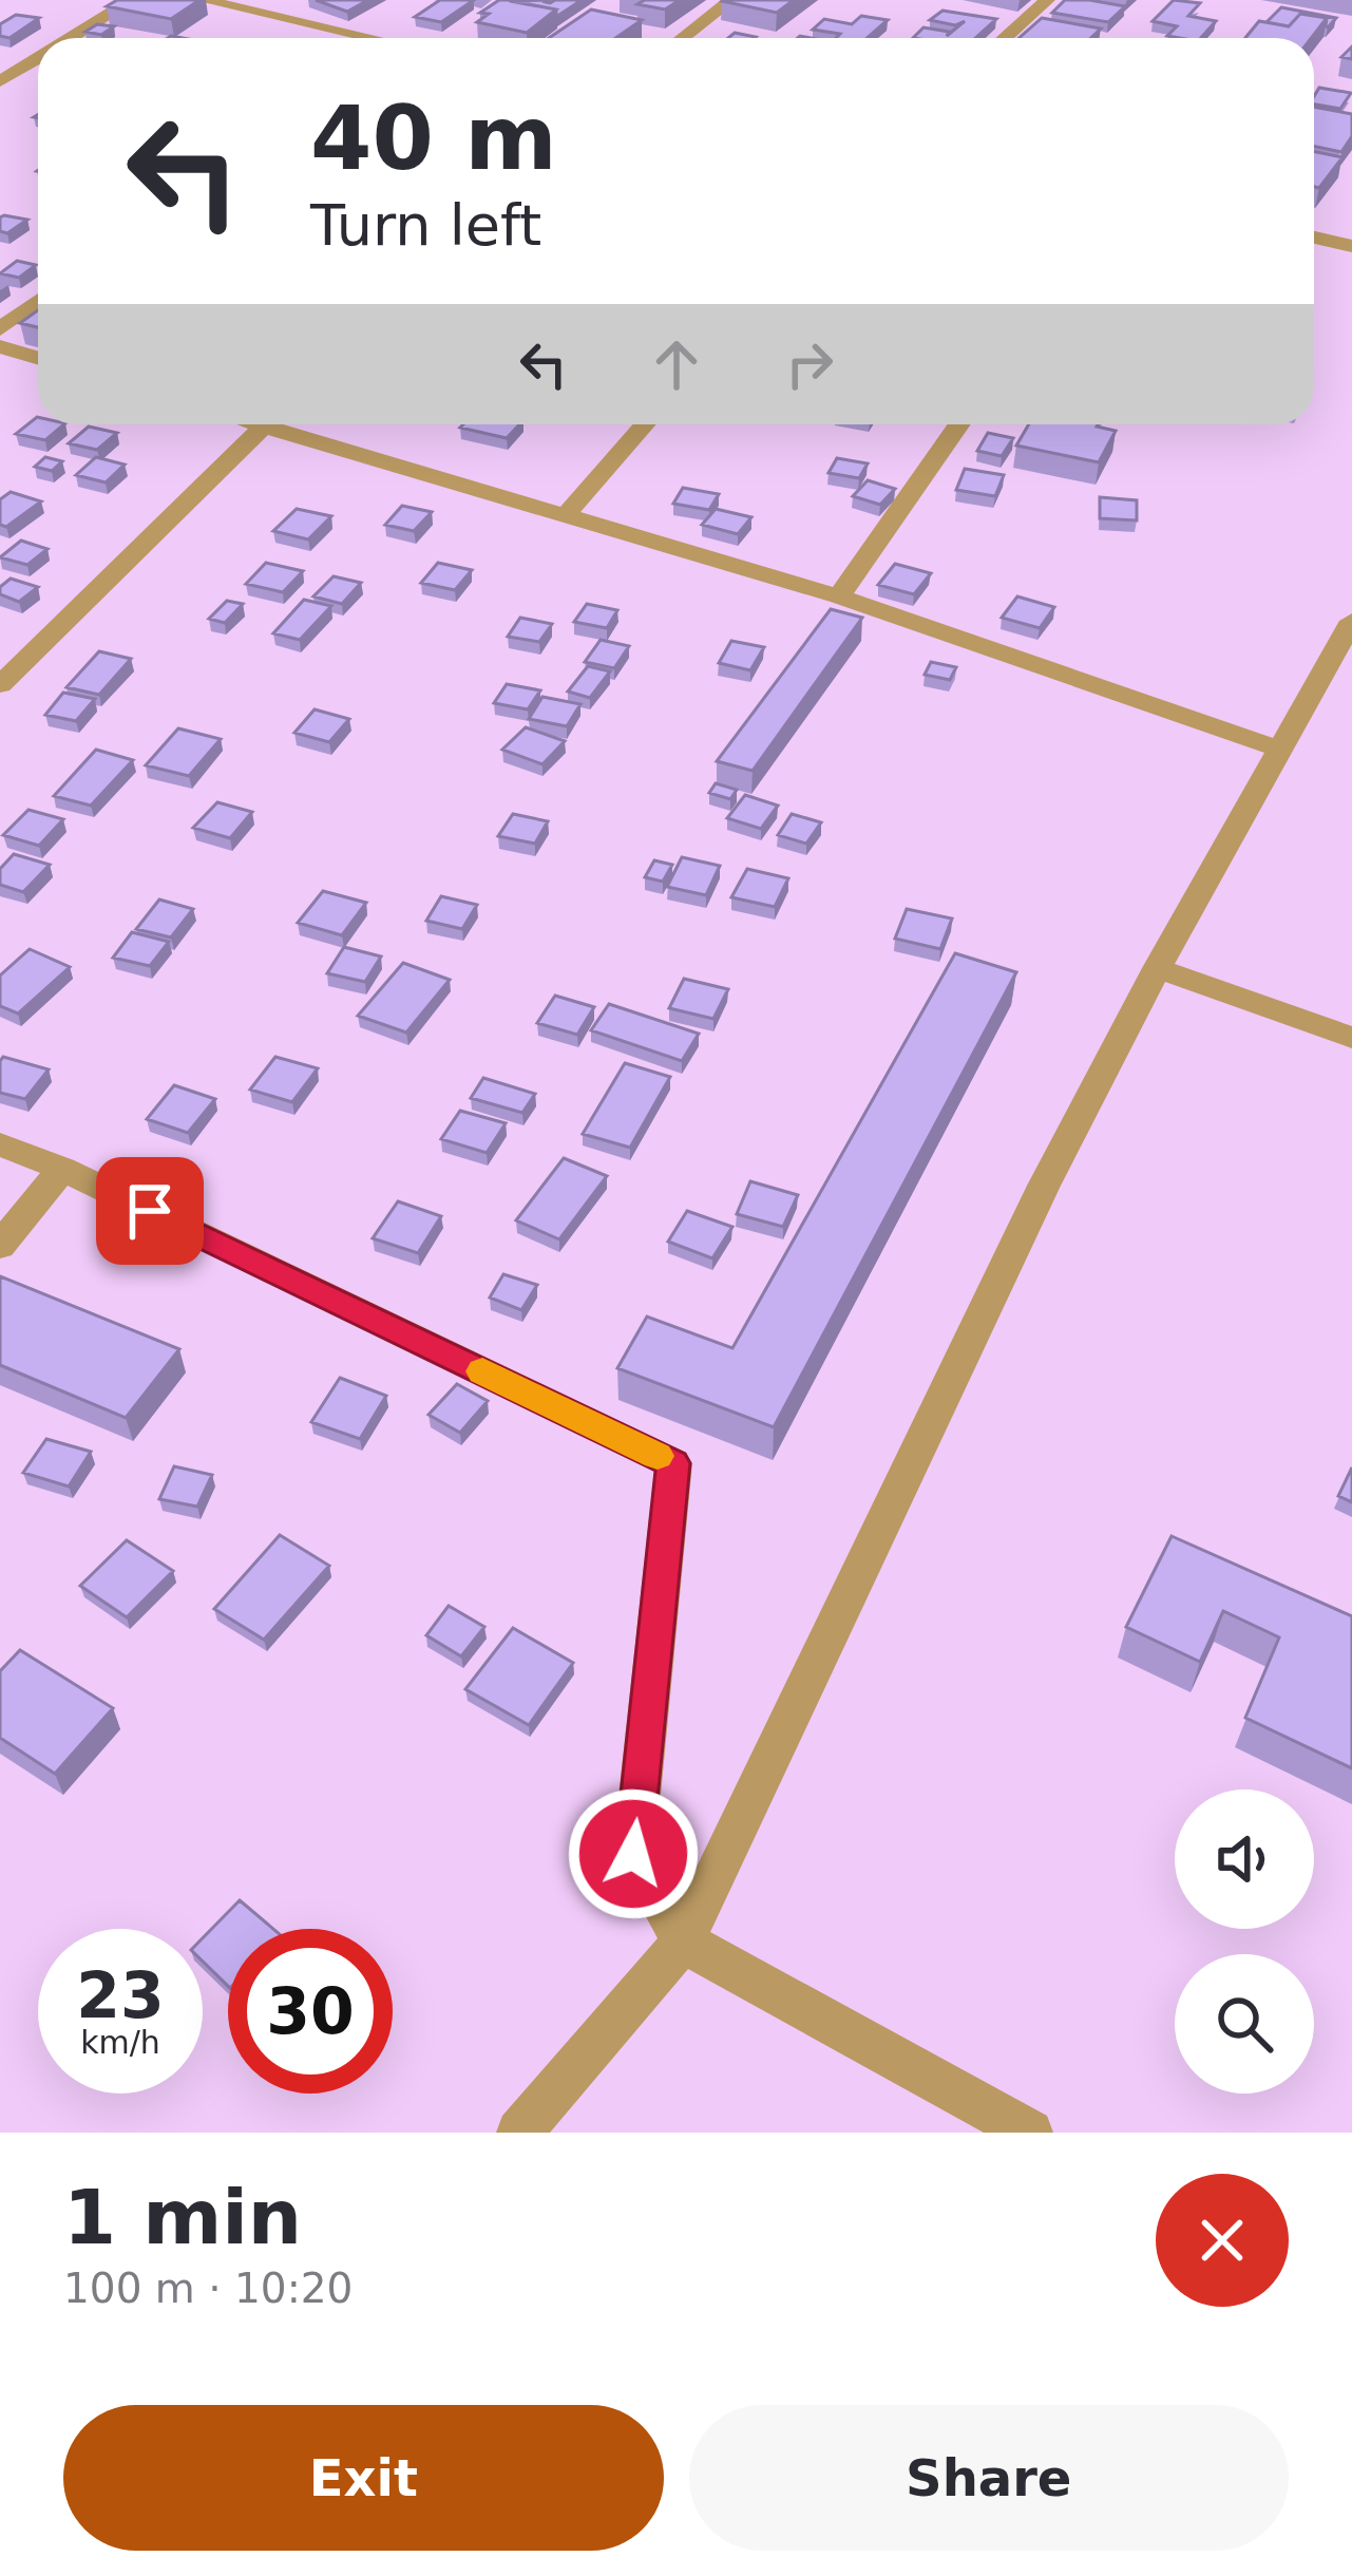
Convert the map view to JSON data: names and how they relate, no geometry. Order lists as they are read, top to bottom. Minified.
{"page":{"turn":["40 m","Turn left"],"speed":"23 km/h","limit":"30","heading":["1 min","100 m · 10:20"],"buttons":["Exit","Share"]}}
